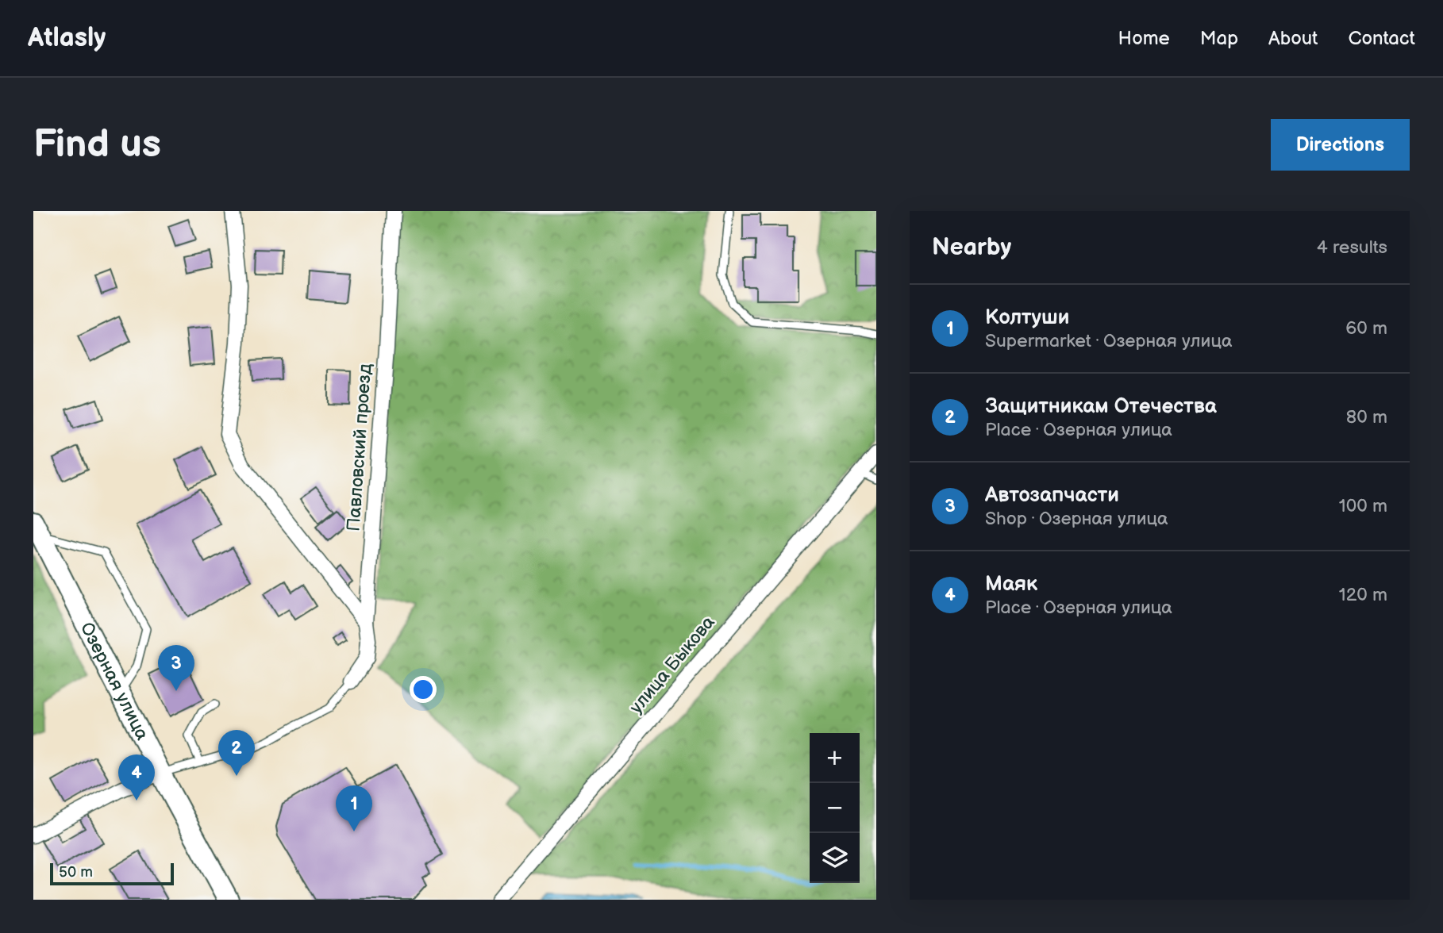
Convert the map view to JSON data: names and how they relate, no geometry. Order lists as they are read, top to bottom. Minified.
{"streets":{"main road":["Озерная улица"],"street":["Павловский проезд","улица Быкова"]},"scale_bar":"50 m","page":{"header":"Atlasly","nav":["Home","Map","About","Contact"],"buttons":"Directions","title":"Find us","heading":["Nearby","4 results"],"list":[{"mark":"1","name":"Колтуши","note":"Supermarket · Озерная улица","value":"60 m"},{"mark":"2","name":"Защитникам Отечества","note":"Place · Озерная улица","value":"80 m"},{"mark":"3","name":"Автозапчасти","note":"Shop · Озерная улица","value":"100 m"},{"mark":"4","name":"Маяк","note":"Place · Озерная улица","value":"120 m"}],"pins":["3","2","4","1"],"map_buttons":["+","−"],"scale":"50 m"}}
